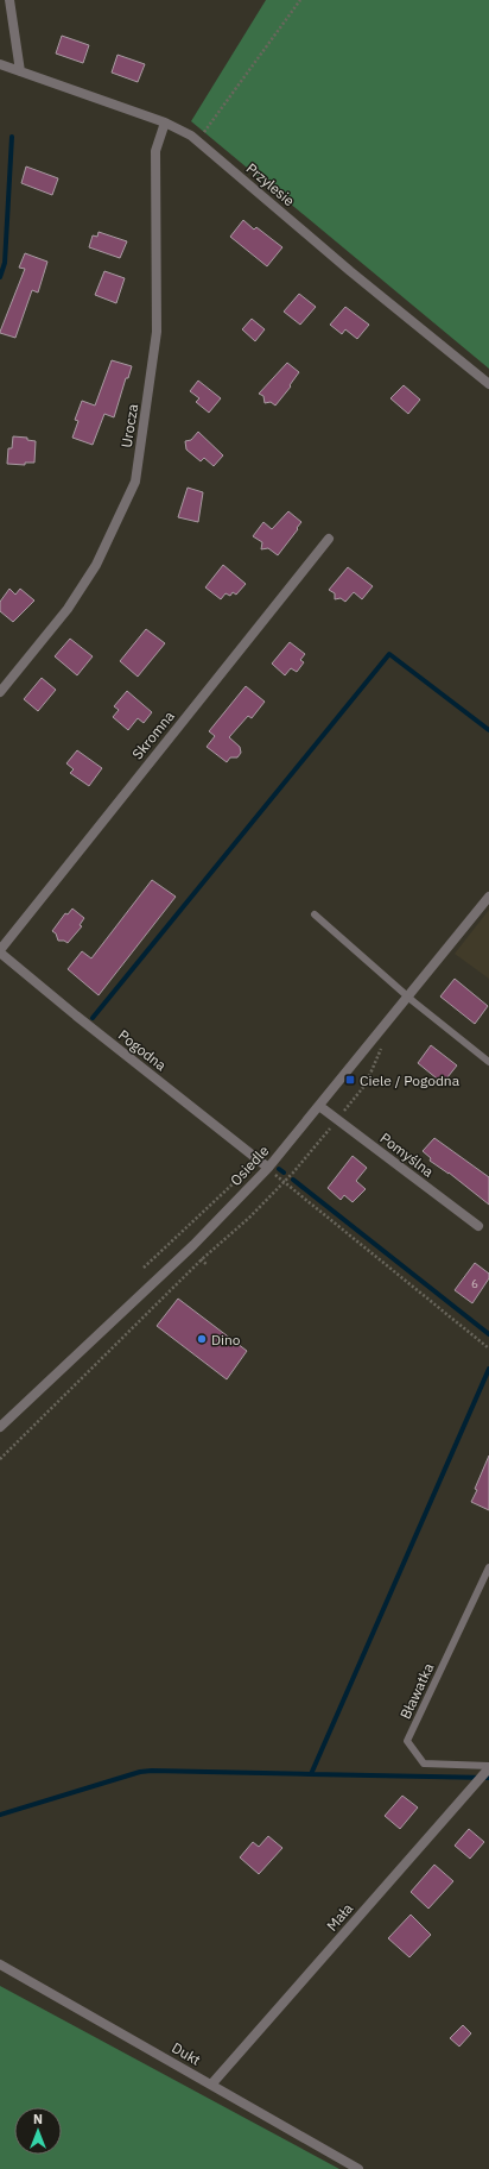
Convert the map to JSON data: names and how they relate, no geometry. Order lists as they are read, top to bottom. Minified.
{"streets":{"street":["Przylesie","Urocza","Skromna","Pogodna","Pomyślna","Osiedle","Mała","Dukt"],"lane":["Bławatka"]},"crossings":[["Przylesie","Urocza"],["Skromna","Pogodna"],["Pogodna","Osiedle"],["Pomyślna","Osiedle"],["Bławatka","Mała"],["Mała","Dukt"]],"places":{"transit":["Ciele / Pogodna"],"other":["Dino"]},"house_numbers":["6"],"north":"top"}
